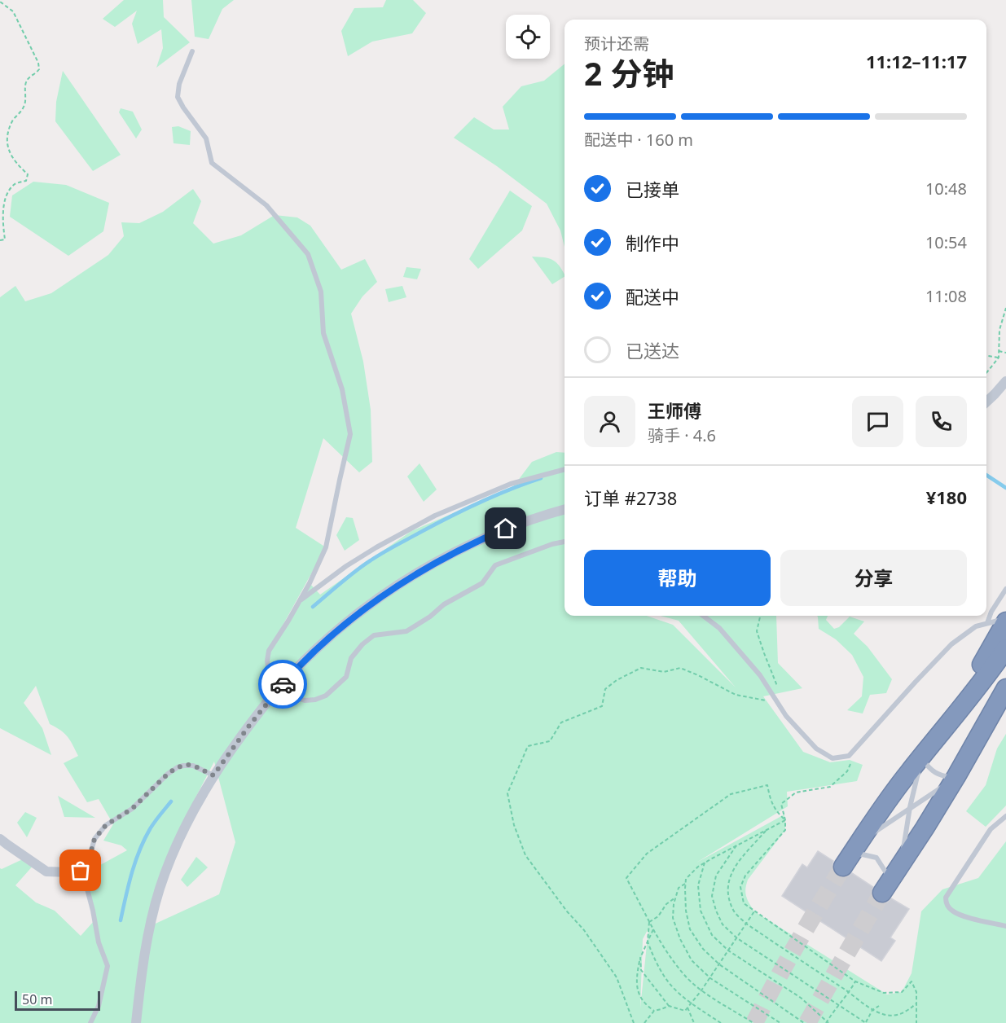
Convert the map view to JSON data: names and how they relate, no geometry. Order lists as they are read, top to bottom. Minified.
{"scale_bar":"50 m","page":{"heading":["2 分钟","预计还需","11:12–11:17"],"panel":["王师傅","骑手 · 4.6","订单 #2738","¥180"],"bar":"配送中 · 160 m","list":[["已接单","10:48"],["制作中","10:54"],["配送中","11:08"],"已送达"],"buttons":["帮助","分享"],"scale":"50 m"}}
